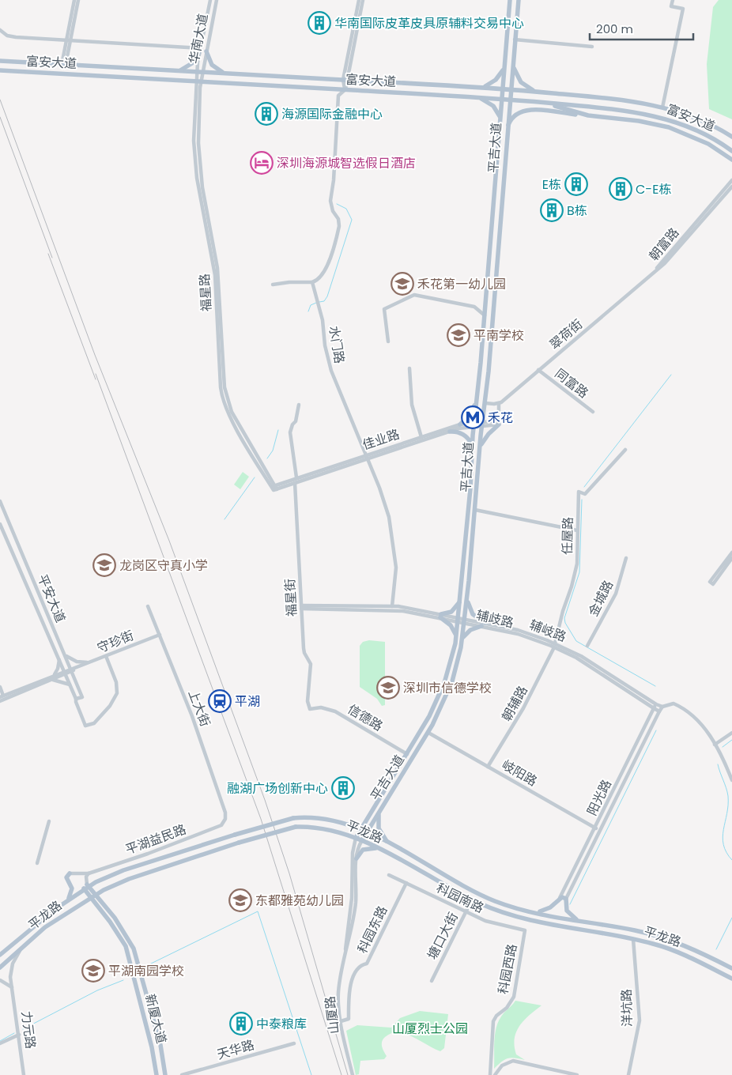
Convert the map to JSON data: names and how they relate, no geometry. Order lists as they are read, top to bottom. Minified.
{"streets":{"main road":["富安大道","平吉大道","平龙路","新厦大道"],"street":["华南大道","朝富路","福星路","翠荷街","水门路","同富路","佳业路","任屋路","福星街","平安大道","金城路","辅歧路","辅岐路","守珍街","朝辅路","上大街","信德路","岐阳路","阳光路","平湖益民路","科园南路","科园东路","塘口大街","科园西路","洋坑路","山厦路","力元路","天华路"]},"crossings":[["华南大道","富安大道"],["华南大道","福星路"],["富安大道","平吉大道"],["富安大道","福星路"],["平吉大道","佳业路"],["平吉大道","辅歧路"],["平吉大道","信德路"],["平吉大道","岐阳路"],["平吉大道","平龙路"],["平吉大道","山厦路"],["朝富路","翠荷街"],["福星路","佳业路"],["翠荷街","同富路"],["水门路","佳业路"],["佳业路","福星街"],["任屋路","辅歧路"],["任屋路","辅岐路"],["任屋路","朝辅路"],["福星街","信德路"],["平安大道","守珍街"],["辅歧路","辅岐路"],["辅歧路","朝辅路"],["辅歧路","阳光路"],["辅岐路","朝辅路"],["辅岐路","阳光路"],["守珍街","上大街"],["朝辅路","岐阳路"],["上大街","平湖益民路"],["岐阳路","阳光路"],["平龙路","塘口大街"],["平龙路","洋坑路"],["平龙路","山厦路"],["平龙路","新厦大道"],["平龙路","力元路"],["科园南路","科园东路"],["科园南路","塘口大街"],["科园南路","科园西路"],["科园东路","山厦路"]],"parks":["山厦烈士公园"],"places":{"building":["华南国际皮革皮具原辅料交易中心","海源国际金融中心","E栋","C-E栋","B栋","融湖广场创新中心","中泰粮库"],"hotel":["深圳海源城智选假日酒店"],"school or university":["禾花第一幼儿园","平南学校","龙岗区守真小学","深圳市信德学校","东都雅苑幼儿园","平湖南园学校"],"metro station":["禾花"],"station":["平湖"]},"scale_bar":"200 m"}
